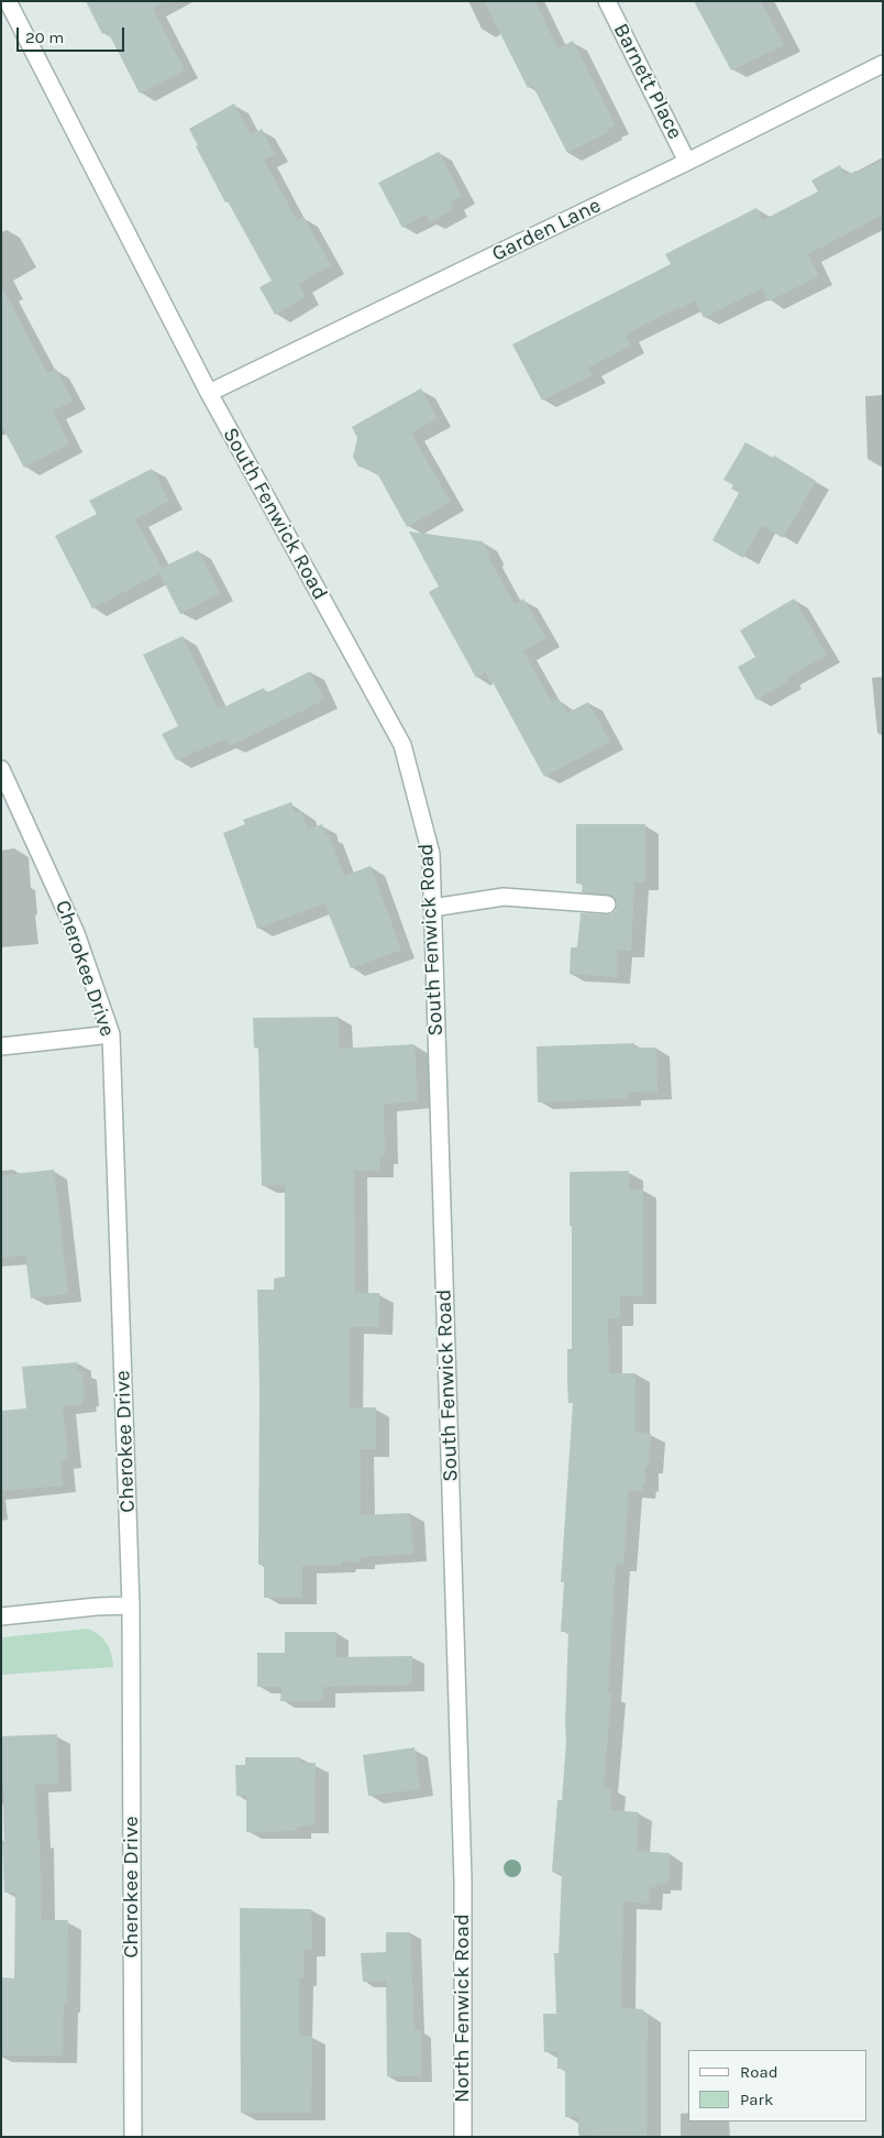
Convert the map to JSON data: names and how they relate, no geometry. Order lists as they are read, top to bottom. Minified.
{"streets":{"street":["Barnett Place","Garden Lane","South Fenwick Road","Cherokee Drive","North Fenwick Road"]},"crossings":[["Barnett Place","Garden Lane"],["Garden Lane","South Fenwick Road"],["South Fenwick Road","North Fenwick Road"]],"legend":["Road","Park"],"scale_bar":"20 m"}
